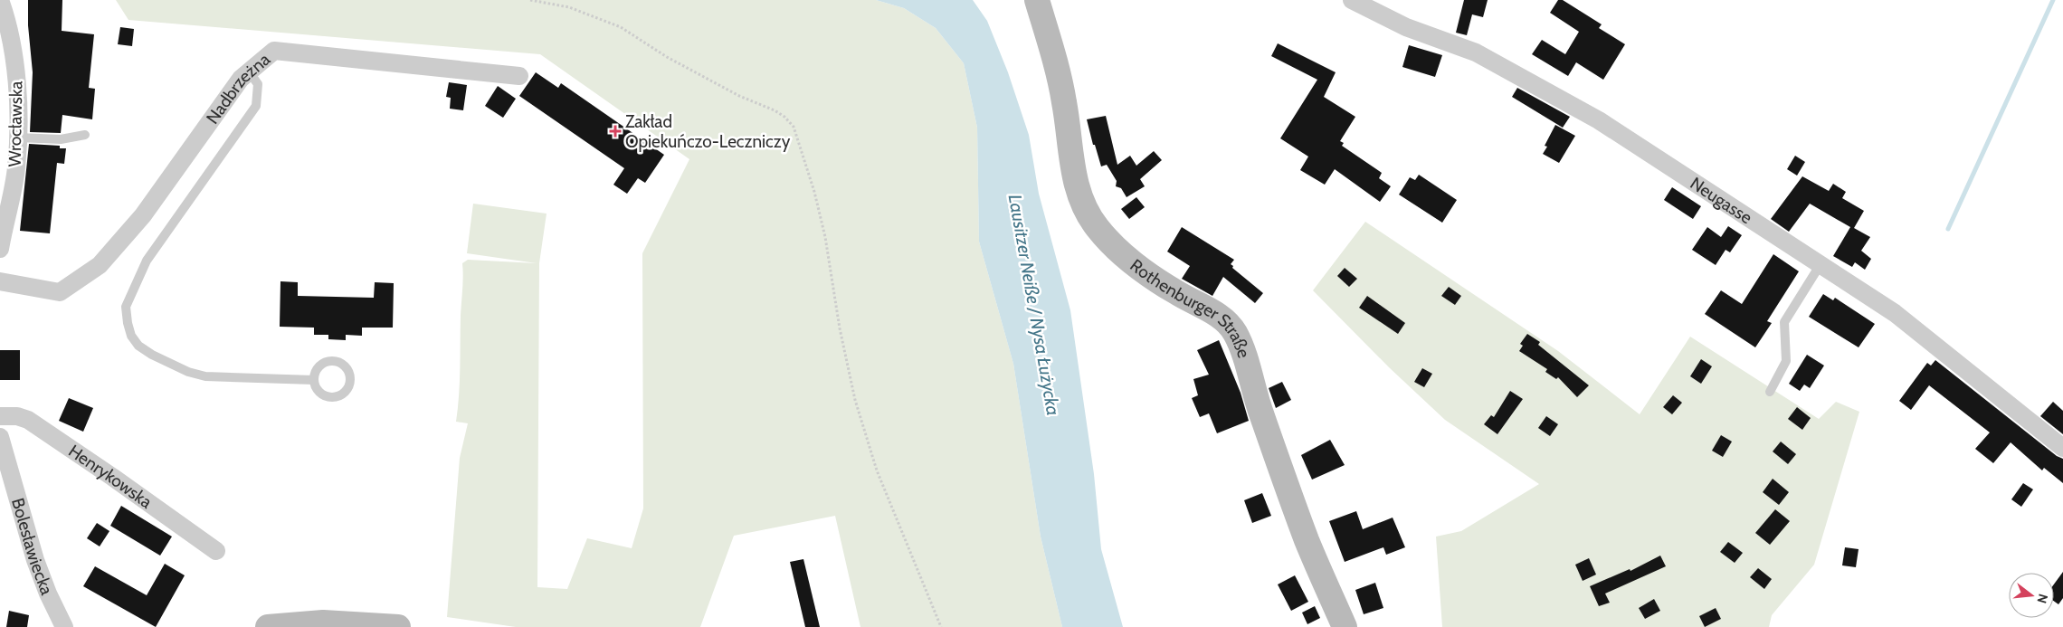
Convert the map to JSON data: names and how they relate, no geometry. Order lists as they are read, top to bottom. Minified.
{"streets":{"street":["Nadbrzeżna","Wrocławska","Neugasse","Rothenburger Straße","Henrykowska","Bolesławiecka"]},"water":["Lausitzer Neiße / Nysa Łużycka"],"places":{"health":["Zakład Opiekuńczo-Leczniczy"]},"north":"right"}
